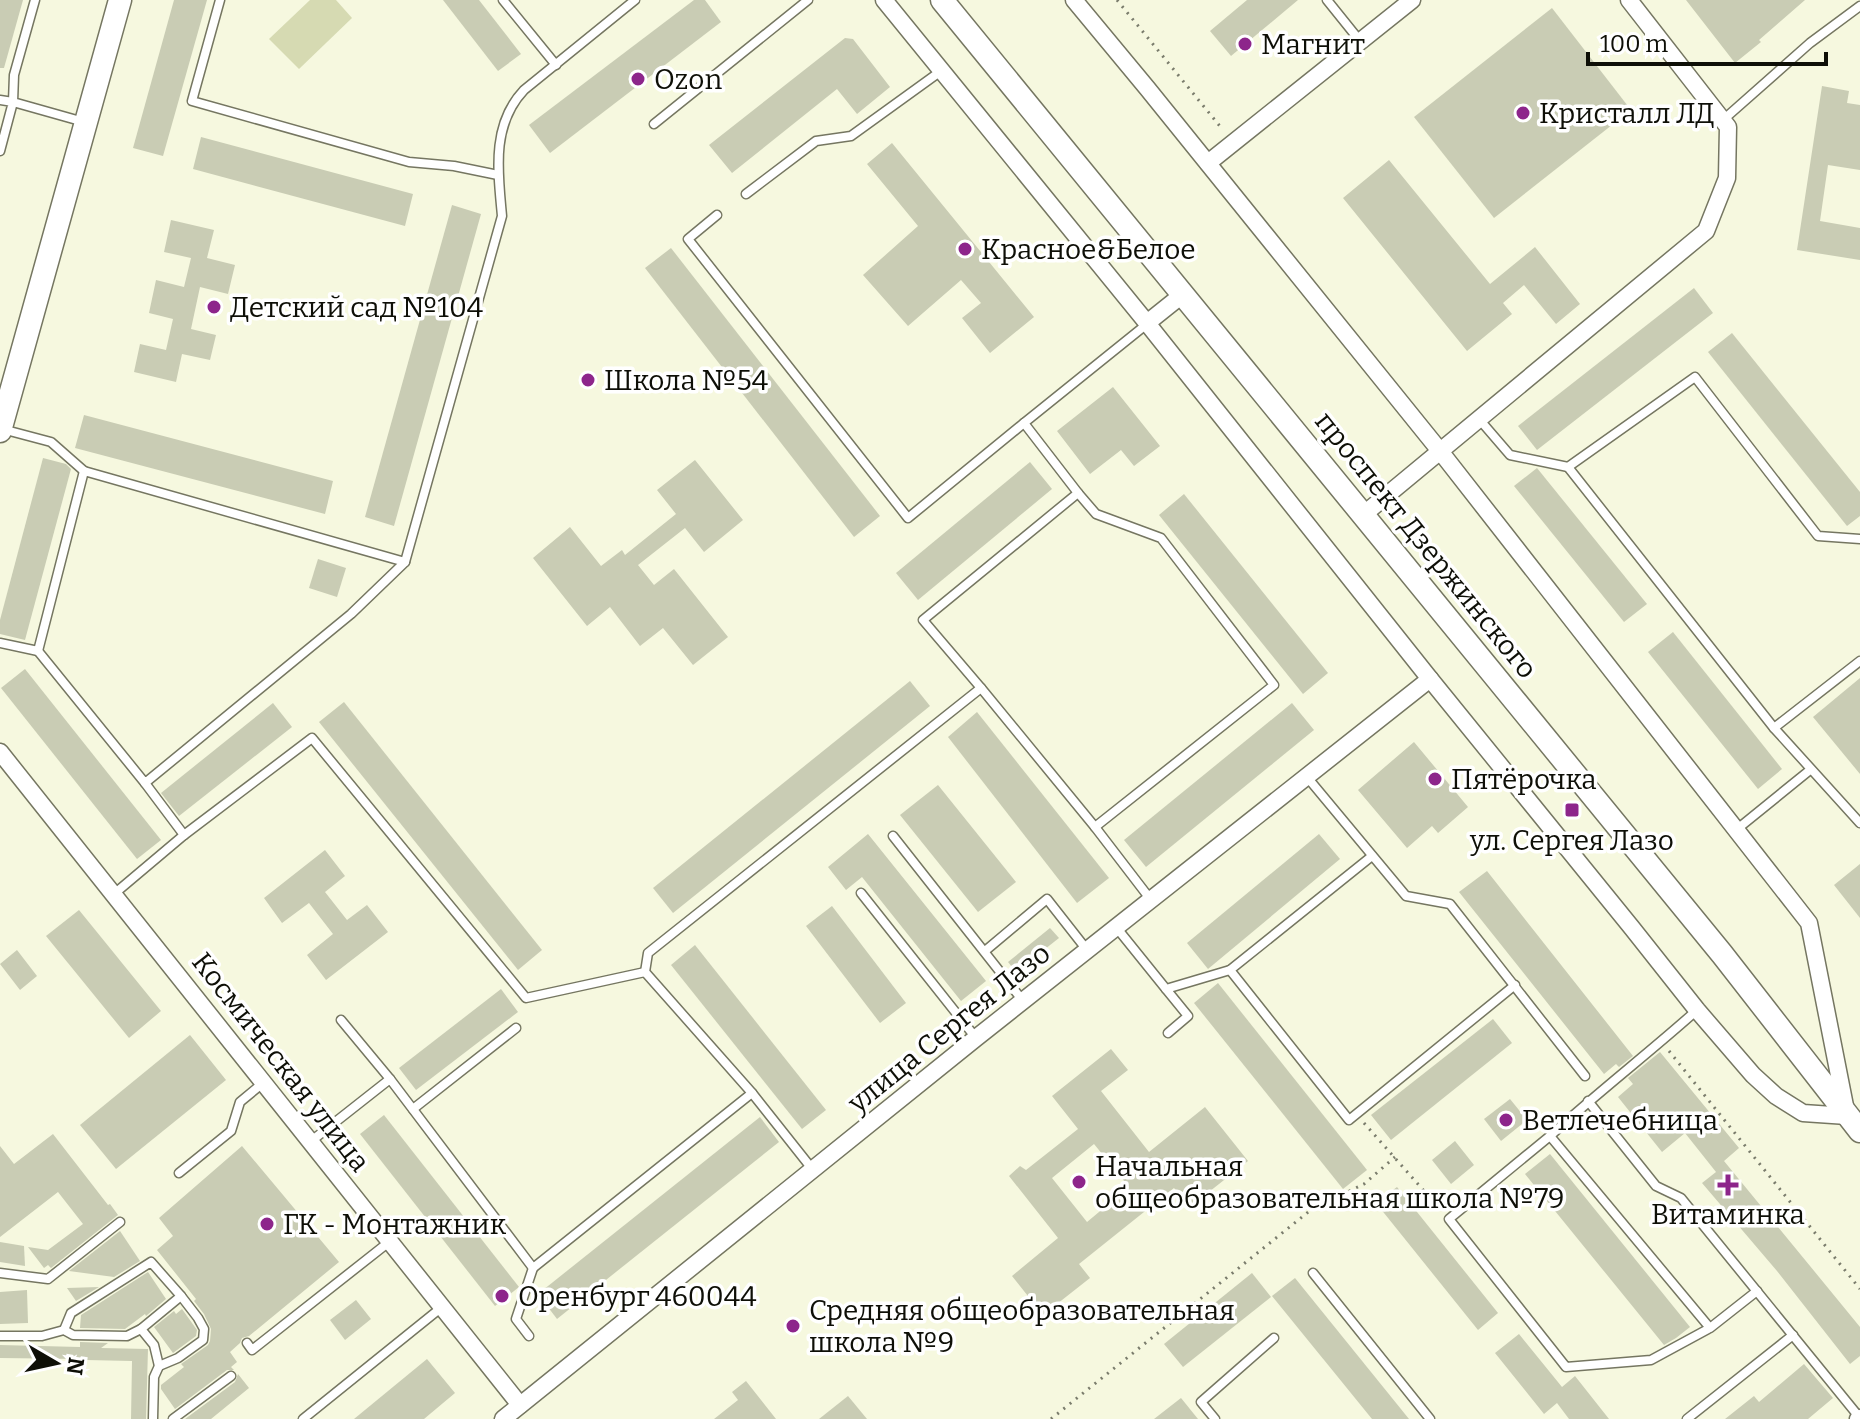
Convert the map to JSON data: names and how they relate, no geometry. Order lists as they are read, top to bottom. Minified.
{"streets":{"main road":["проспект Дзержинского"],"street":["улица Сергея Лазо","Космическая улица"]},"crossings":[["улица Сергея Лазо","Космическая улица"]],"places":{"other":["Магнит","Ozon","Кристалл ЛД","Красное&Белое","Детский сад №104","Школа №54","Пятёрочка","Ветлечебница","Начальная общеобразовательная школа №79","ГК - Монтажник","Оренбург 460044","Средняя общеобразовательная школа №9"],"transit":["ул. Сергея Лазо"],"health":["Витаминка"]},"scale_bar":"100 m","north":"right"}
